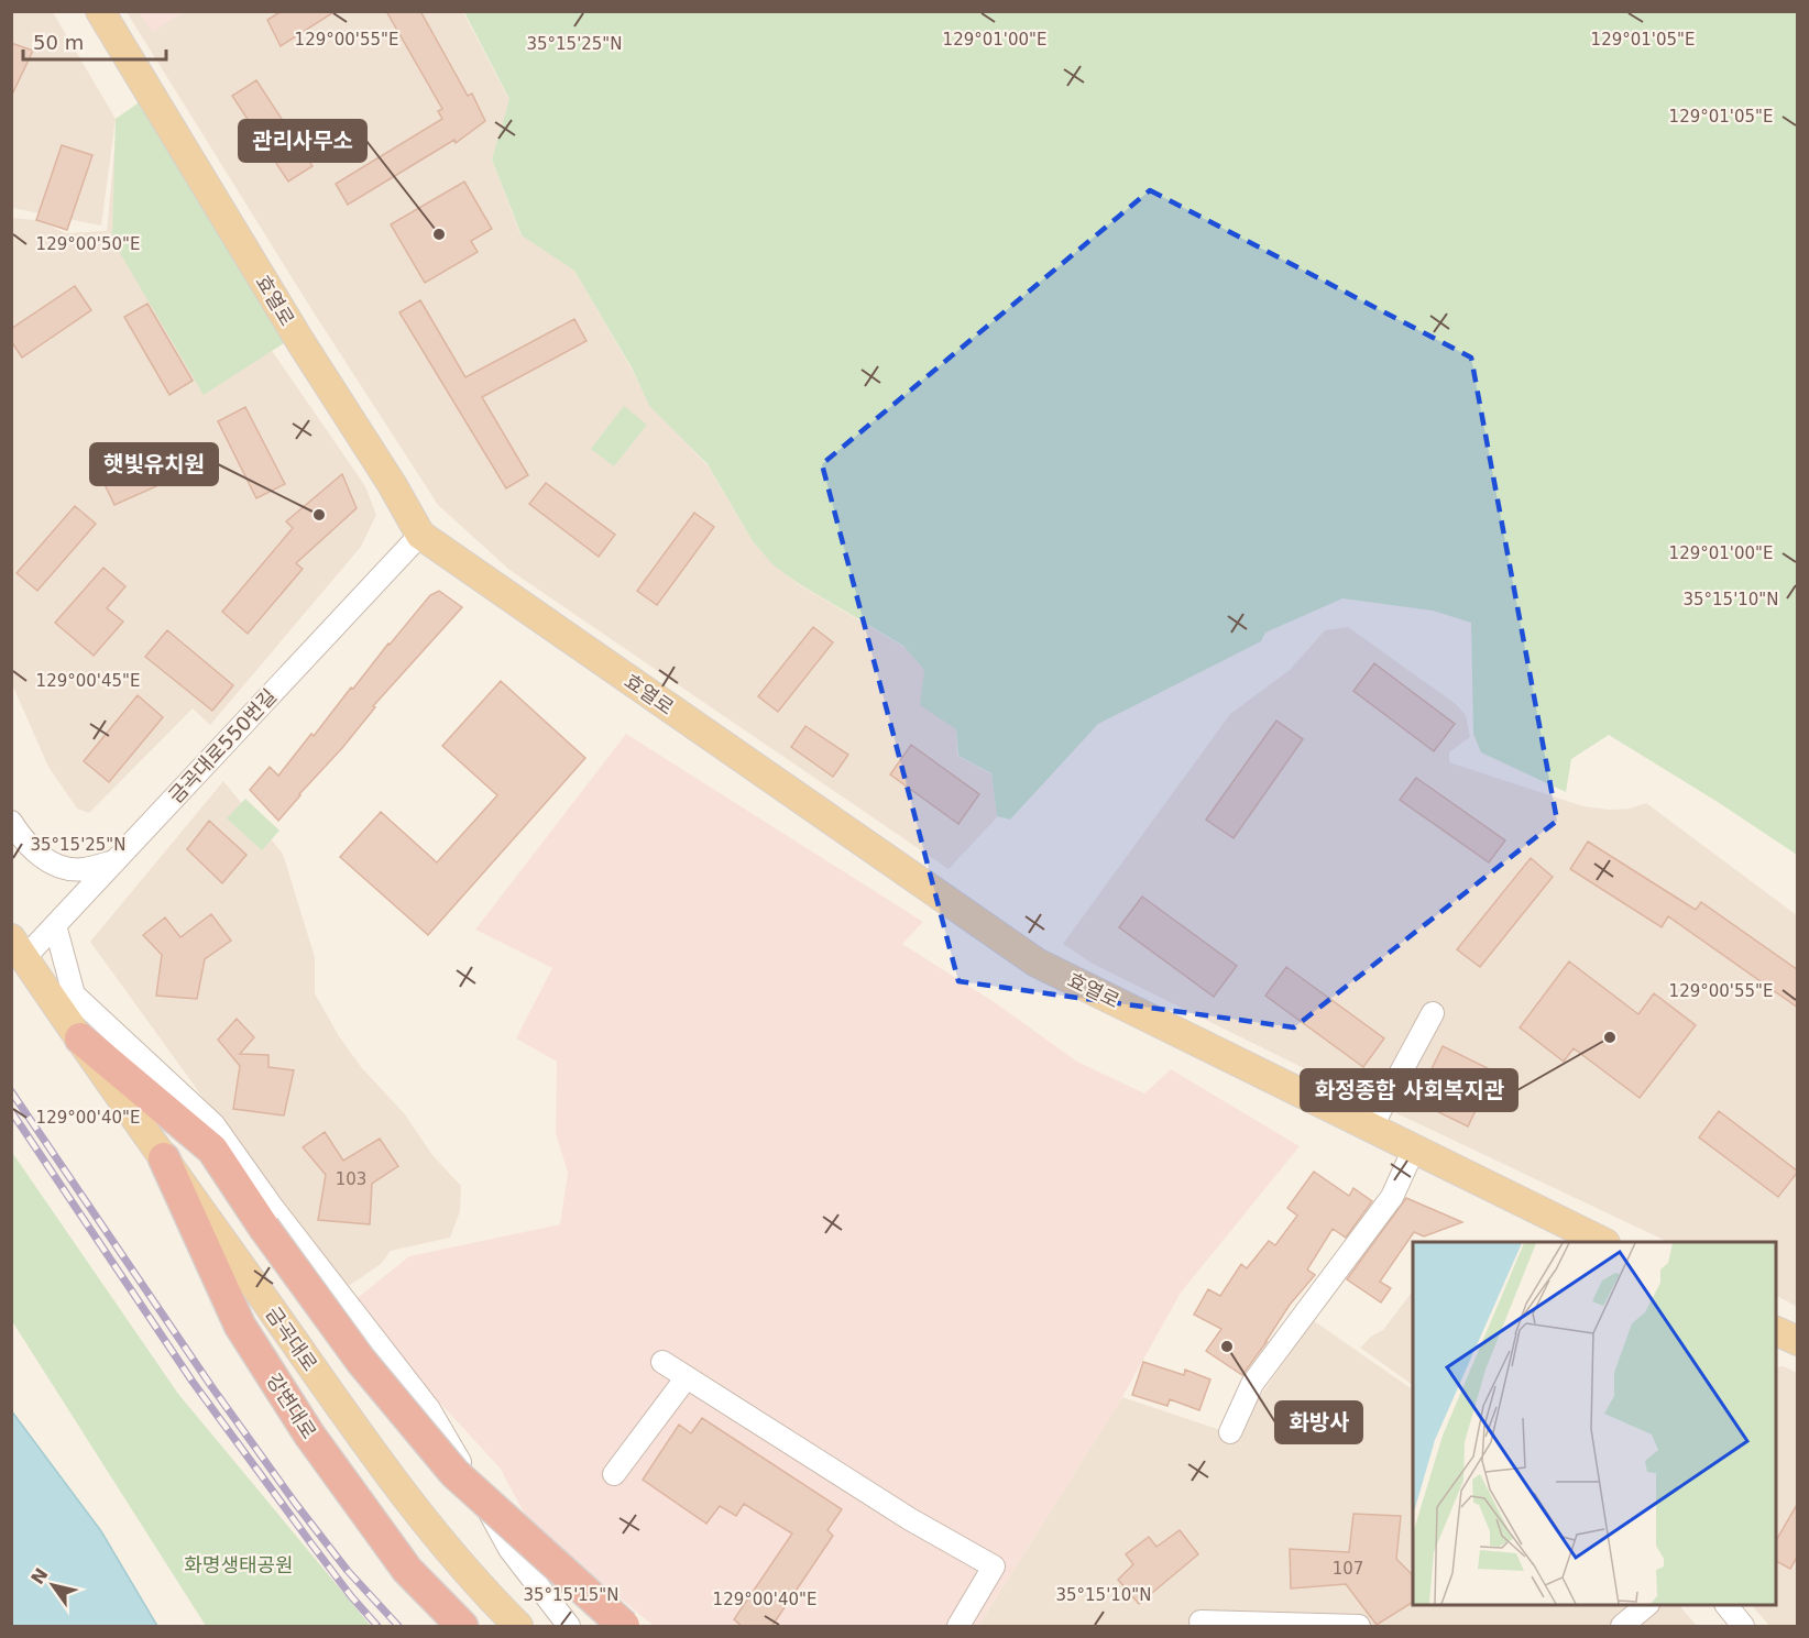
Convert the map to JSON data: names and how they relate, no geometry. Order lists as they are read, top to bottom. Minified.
{"streets":{"highway":["강변대로"],"main road":["효열로","금곡대로"],"street":["금곡대로550번길"]},"crossings":[["효열로","금곡대로550번길"],["금곡대로550번길","금곡대로"],["금곡대로","강변대로"]],"parks":["화명생태공원"],"places":["관리사무소","햇빛유치원","화정종합 사회복지관","화방사"],"house_numbers":["103","107"],"scale_bar":"50 m","north":"top left","coordinates":["129°00'55\"E","129°01'00\"E","129°01'05\"E","35°15'25\"N","129°00'50\"E","35°15'10\"N","129°00'45\"E","129°00'40\"E","35°15'15\"N"]}
